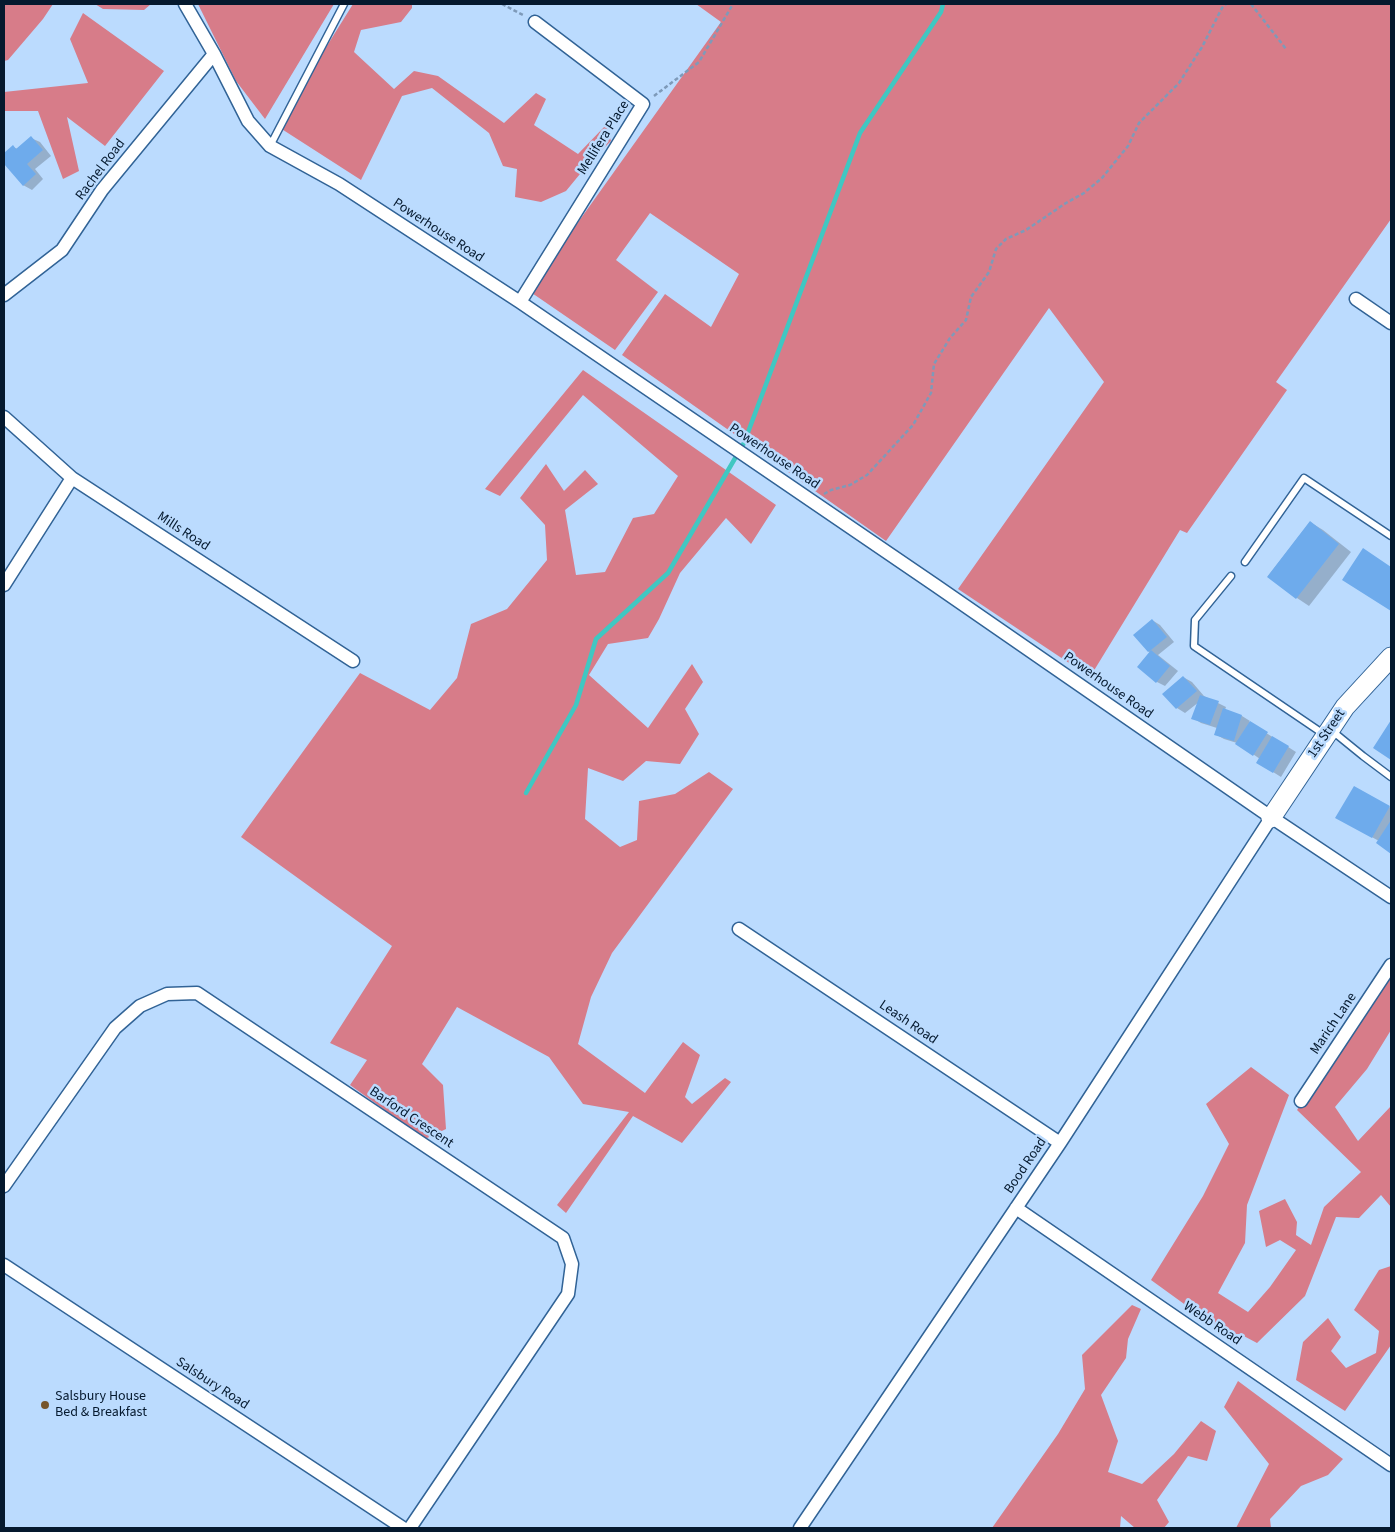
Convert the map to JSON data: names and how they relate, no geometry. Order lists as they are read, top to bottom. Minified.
{"streets":{"street":["Mellifera Place","Rachel Road","Powerhouse Road","Mills Road","1st Street","Leash Road","Marich Lane","Barford Crescent","Bood Road","Webb Road","Salsbury Road"]},"crossings":[["Mellifera Place","Powerhouse Road"],["Rachel Road","Powerhouse Road"],["Powerhouse Road","1st Street"],["Powerhouse Road","Bood Road"],["1st Street","Bood Road"],["Leash Road","Bood Road"],["Bood Road","Webb Road"]],"places":["Salsbury House Bed & Breakfast"]}
